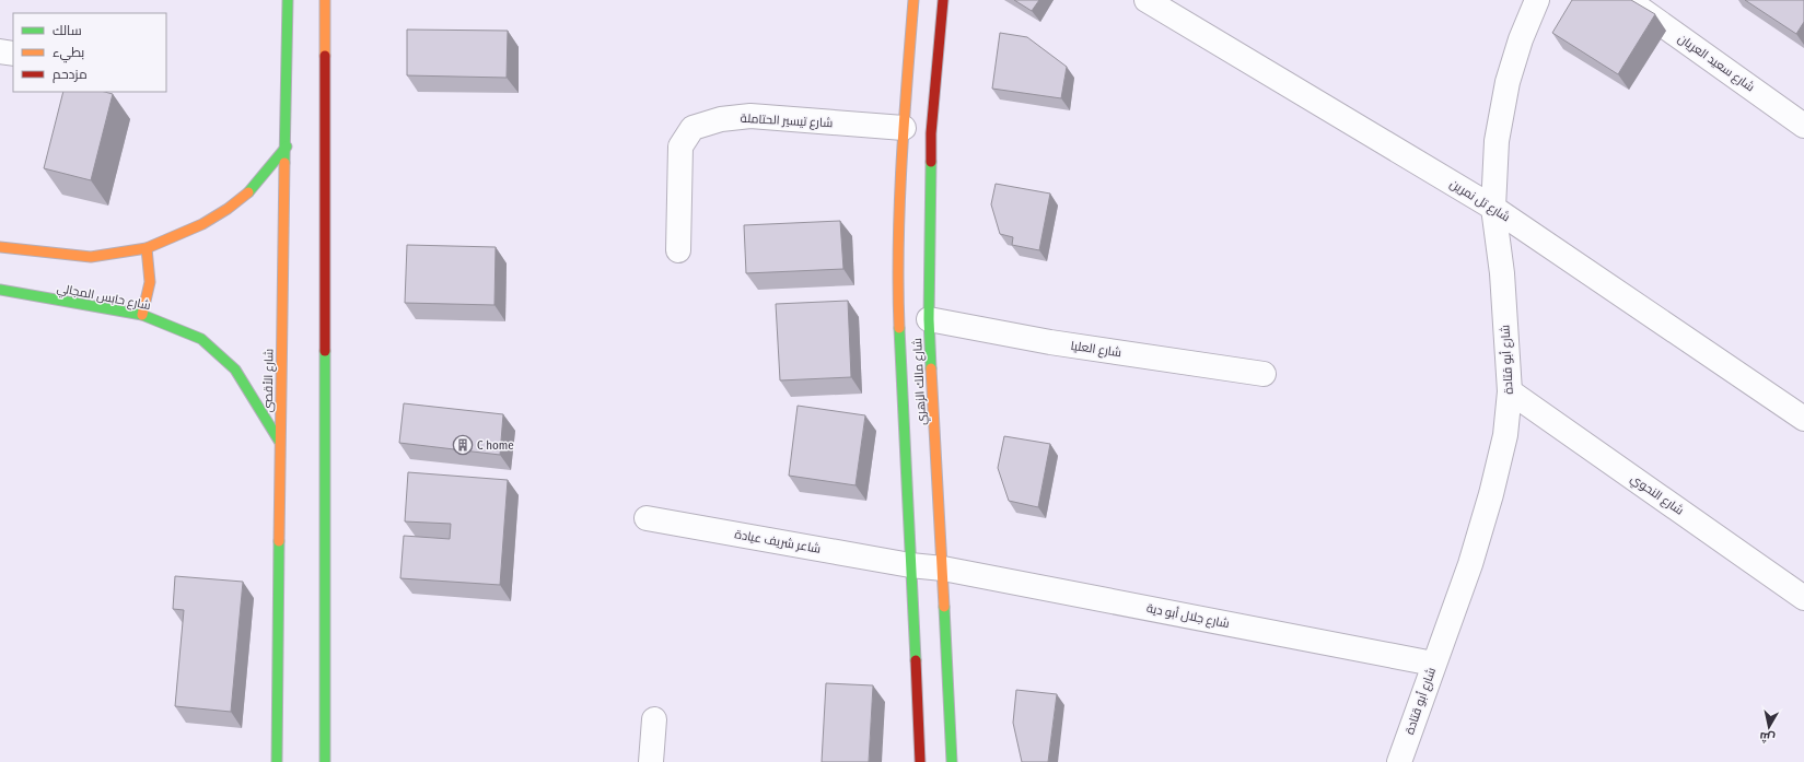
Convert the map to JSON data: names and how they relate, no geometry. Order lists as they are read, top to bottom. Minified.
{"streets":{"street":["شارع سعيد العريان","شارع تيسير الحتاملة","شارع تل نمرين","شارع حابس المجالي","شارع العليا","شارع أبو قتادة","شارع الأقصى","شارع مالك الزهري","شارع النحوي","شاعر شريف عيادة","شارع جلال أبو دية"]},"crossings":[["شارع تيسير الحتاملة","شارع مالك الزهري"],["شارع تل نمرين","شارع أبو قتادة"],["شارع حابس المجالي","شارع الأقصى"],["شارع العليا","شارع مالك الزهري"],["شارع أبو قتادة","شارع النحوي"],["شارع أبو قتادة","شارع جلال أبو دية"],["شارع مالك الزهري","شاعر شريف عيادة"],["شارع مالك الزهري","شارع جلال أبو دية"],["شاعر شريف عيادة","شارع جلال أبو دية"]],"places":{"building":["C home"]},"legend":["سالك","بطيء","مزدحم"],"north":"bottom"}
